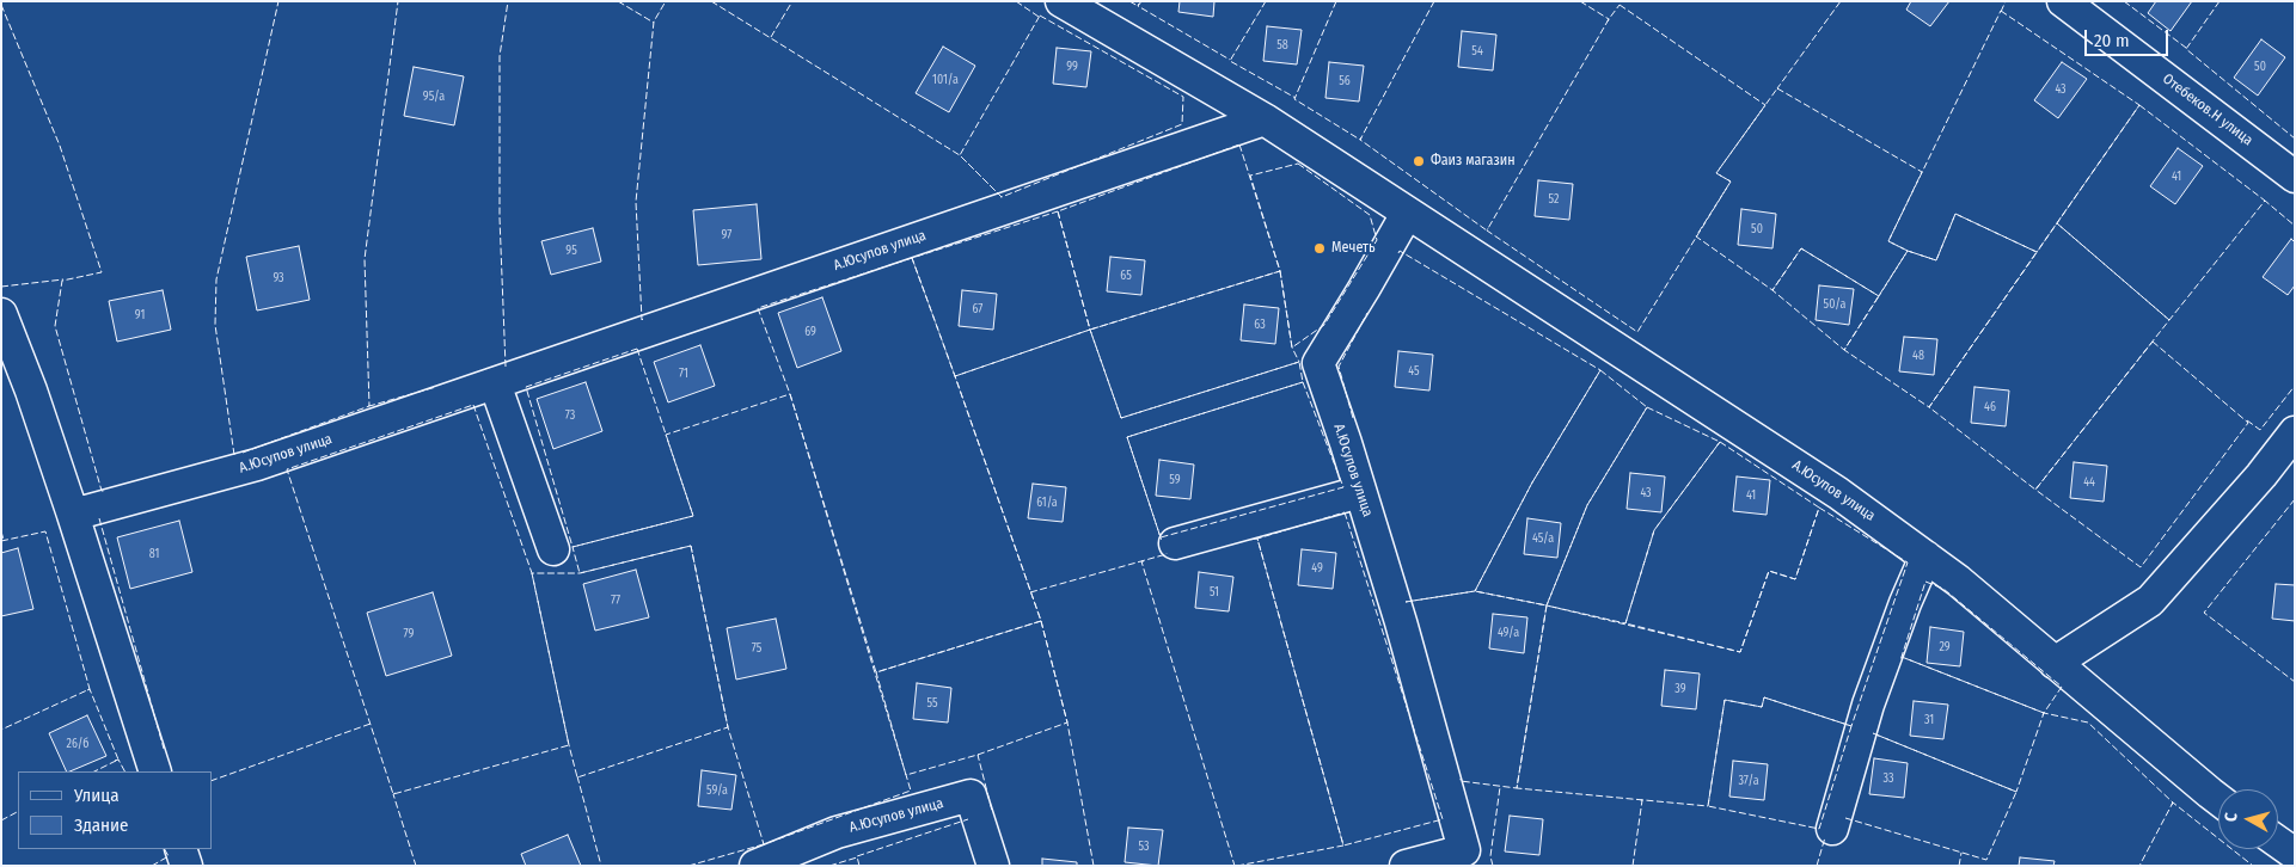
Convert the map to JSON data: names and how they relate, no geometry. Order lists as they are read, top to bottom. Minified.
{"streets":{"street":["Отебеков.Н улица","А.Юсупов улица"]},"places":["Фаиз магазин","Мечеть"],"house_numbers":["58","54","99","50","101/а","56","43","95/а","41","52","50","97","95","65","93","50/а","67","91","63","69","48","45","71","46","73","59","44","43","41","61/а","45/а","81","49","51","77","49/а","79","29","75","39","55","31","26/б","33","37/а","59/а","53"],"legend":["Улица","Здание"],"scale_bar":"20 m","north":"left"}
